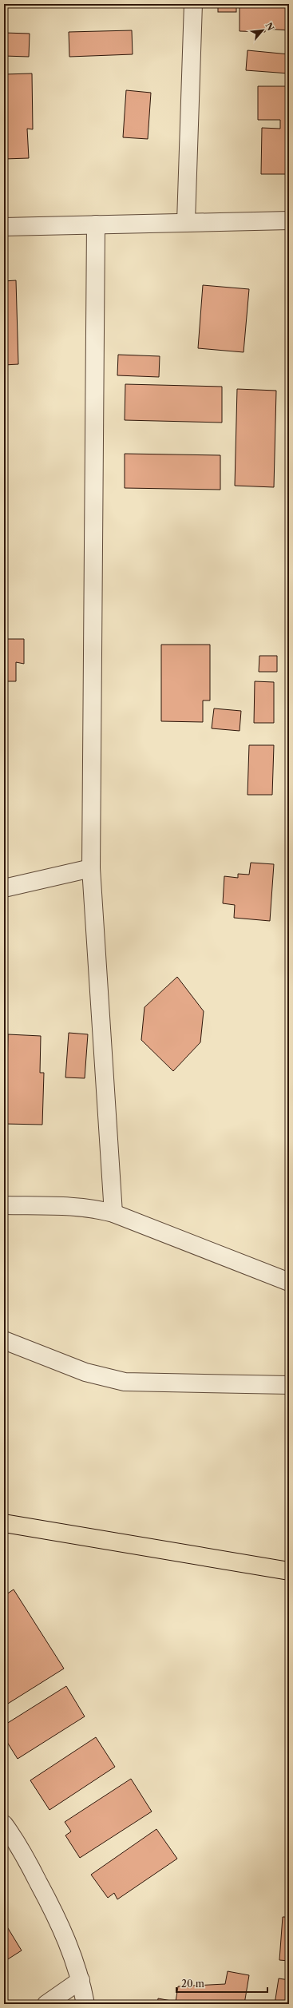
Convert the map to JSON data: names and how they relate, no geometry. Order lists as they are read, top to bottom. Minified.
{"scale_bar":"20 m","north":"top right"}
